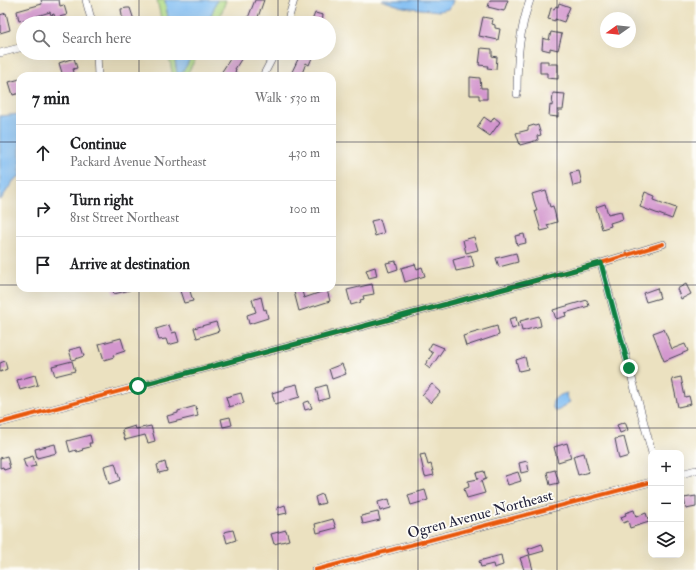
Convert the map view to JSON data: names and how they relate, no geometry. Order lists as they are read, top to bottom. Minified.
{"streets":{"street":["Ogren Avenue Northeast"]},"north":"left","page":{"search":"Search here","heading":["7 min","Walk · 530 m"],"list":[["Continue","Packard Avenue Northeast","430 m"],["Turn right","81st Street Northeast","100 m"],"Arrive at destination"],"map_buttons":["+","−"]}}
